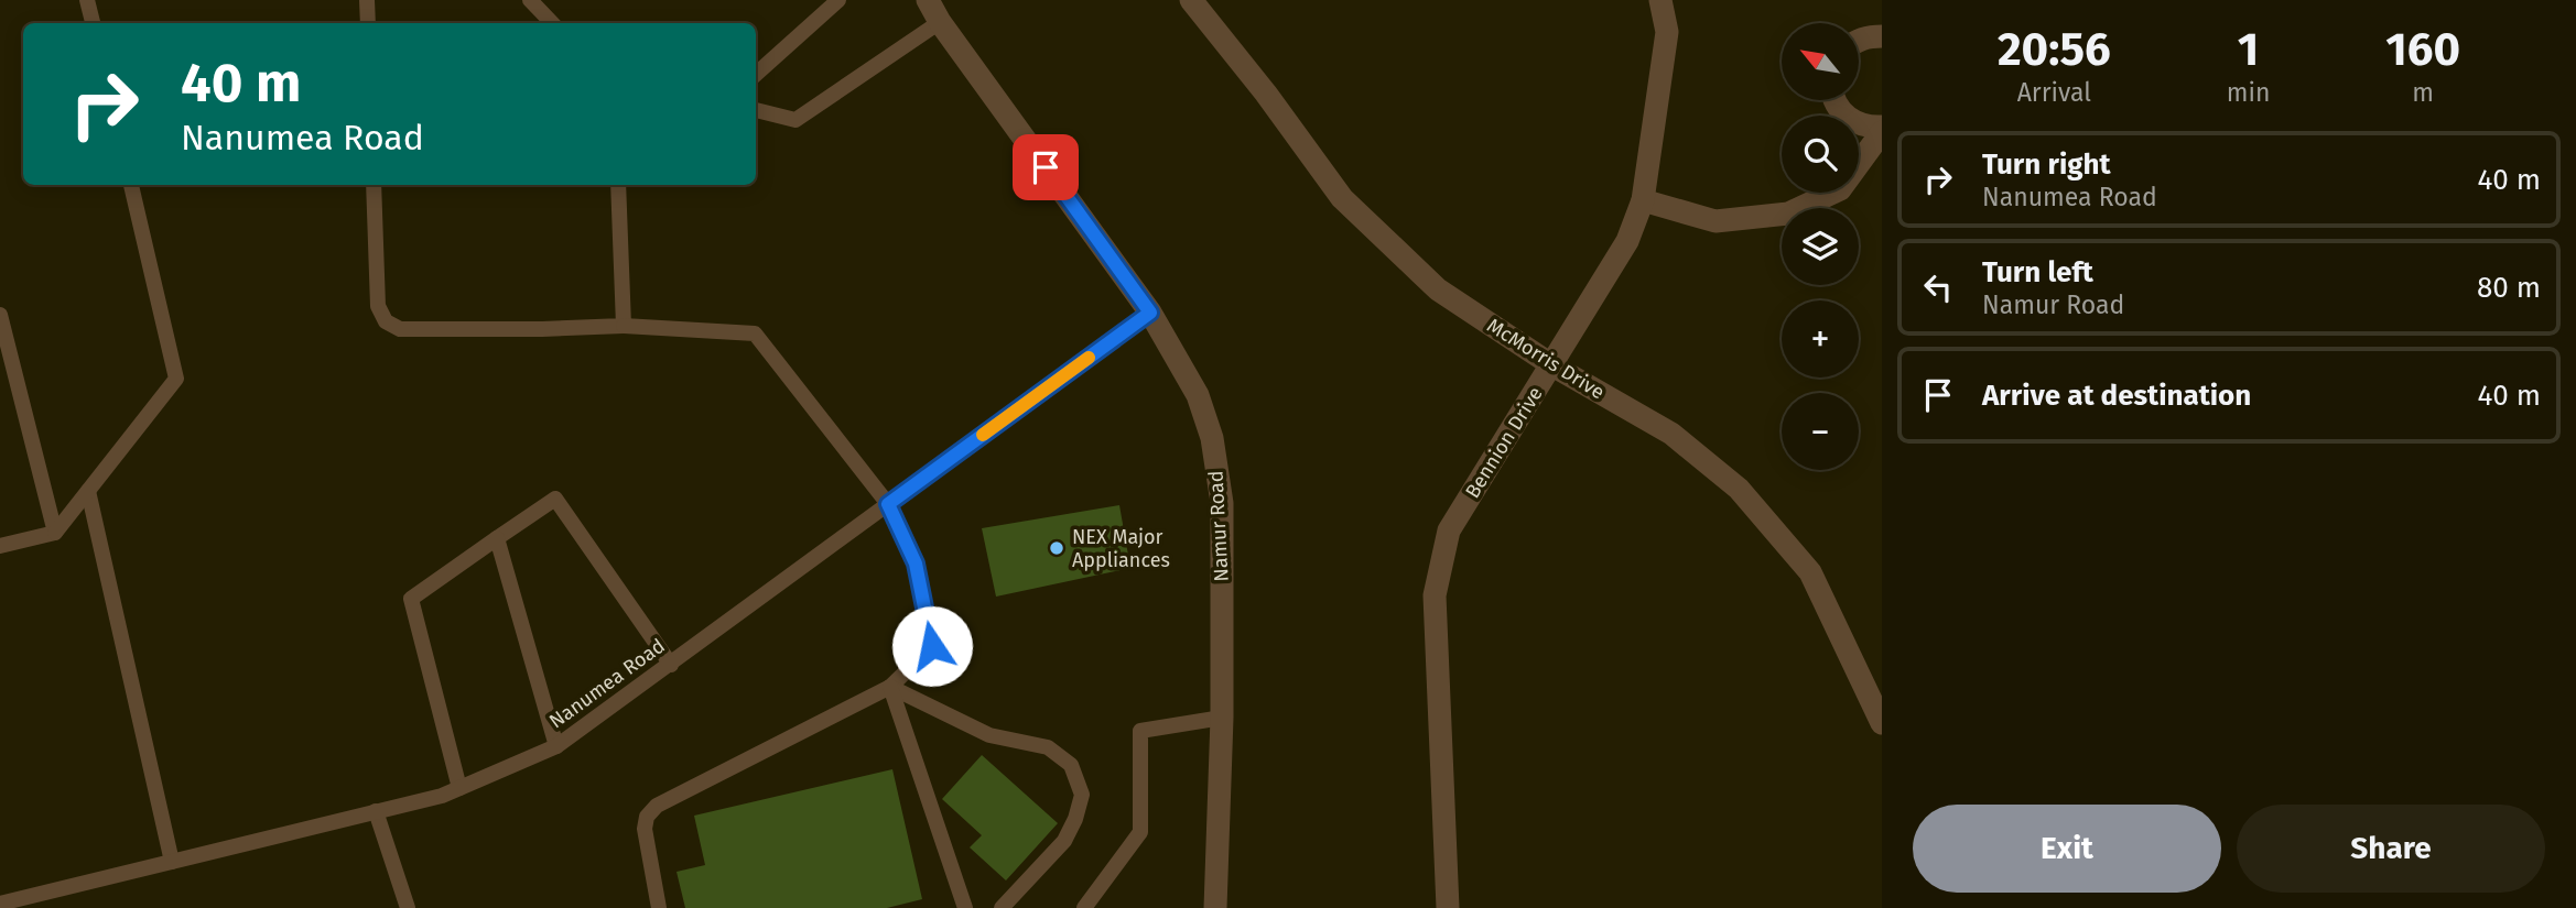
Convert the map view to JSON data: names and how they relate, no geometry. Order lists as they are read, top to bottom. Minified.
{"streets":{"street":["McMorris Drive","Bennion Drive","Namur Road"],"lane":["Nanumea Road"]},"crossings":[["McMorris Drive","Bennion Drive"],["Namur Road","Nanumea Road"]],"places":["NEX Major Appliances"],"north":"top left","page":{"eta":["20:56","Arrival","1","min","160","m"],"map_buttons":["+","−"],"turn":["40 m","Nanumea Road"],"list":[{"name":"Turn right","note":"Nanumea Road","value":"40 m"},{"name":"Turn left","note":"Namur Road","value":"80 m"},{"name":"Arrive at destination","value":"40 m"}],"buttons":["Exit","Share"]}}
